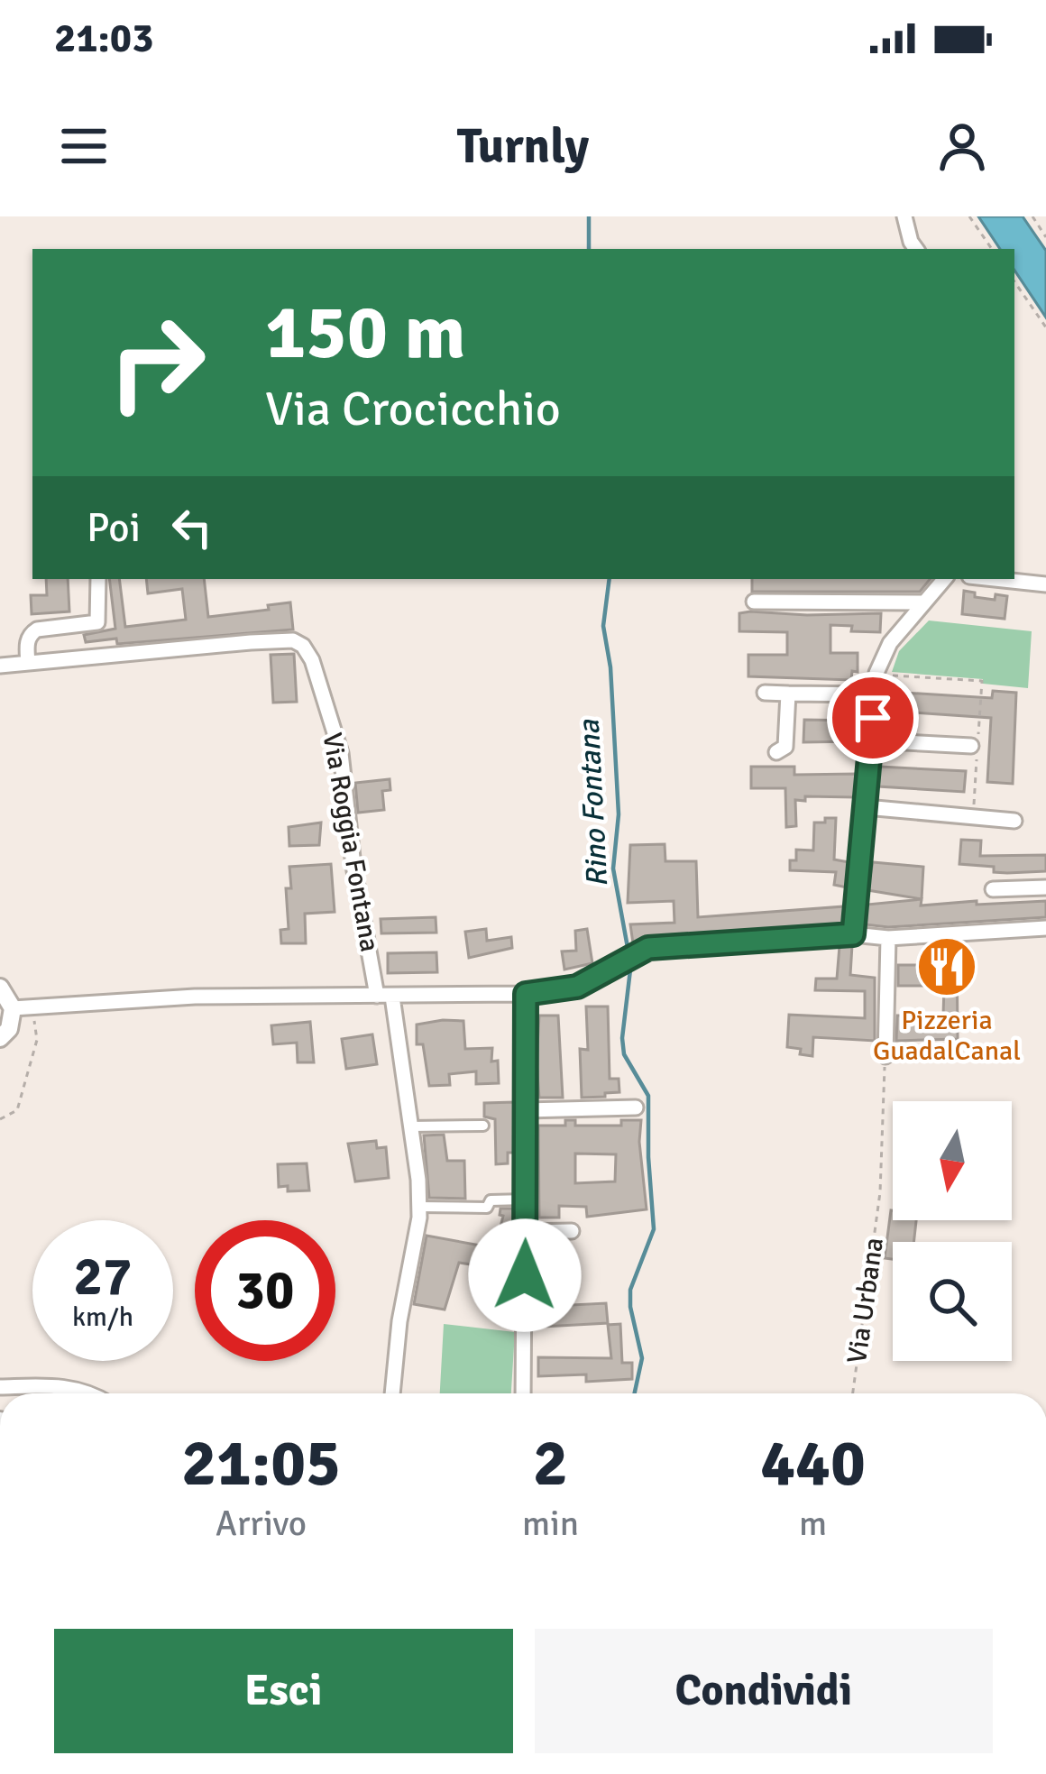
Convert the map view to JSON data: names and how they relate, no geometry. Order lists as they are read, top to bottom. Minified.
{"streets":{"street":["Via Roggia Fontana"],"path":["Via Urbana"]},"water":["Rino Fontana"],"places":{"restaurant":["Pizzeria GuadalCanal"]},"north":"bottom","page":{"status":"21:03","header":"Turnly","turn":["150 m","Via Crocicchio"],"then":"Poi","speed":"27 km/h","limit":"30","eta":["21:05","Arrivo","2","min","440","m"],"buttons":["Esci","Condividi"]}}
